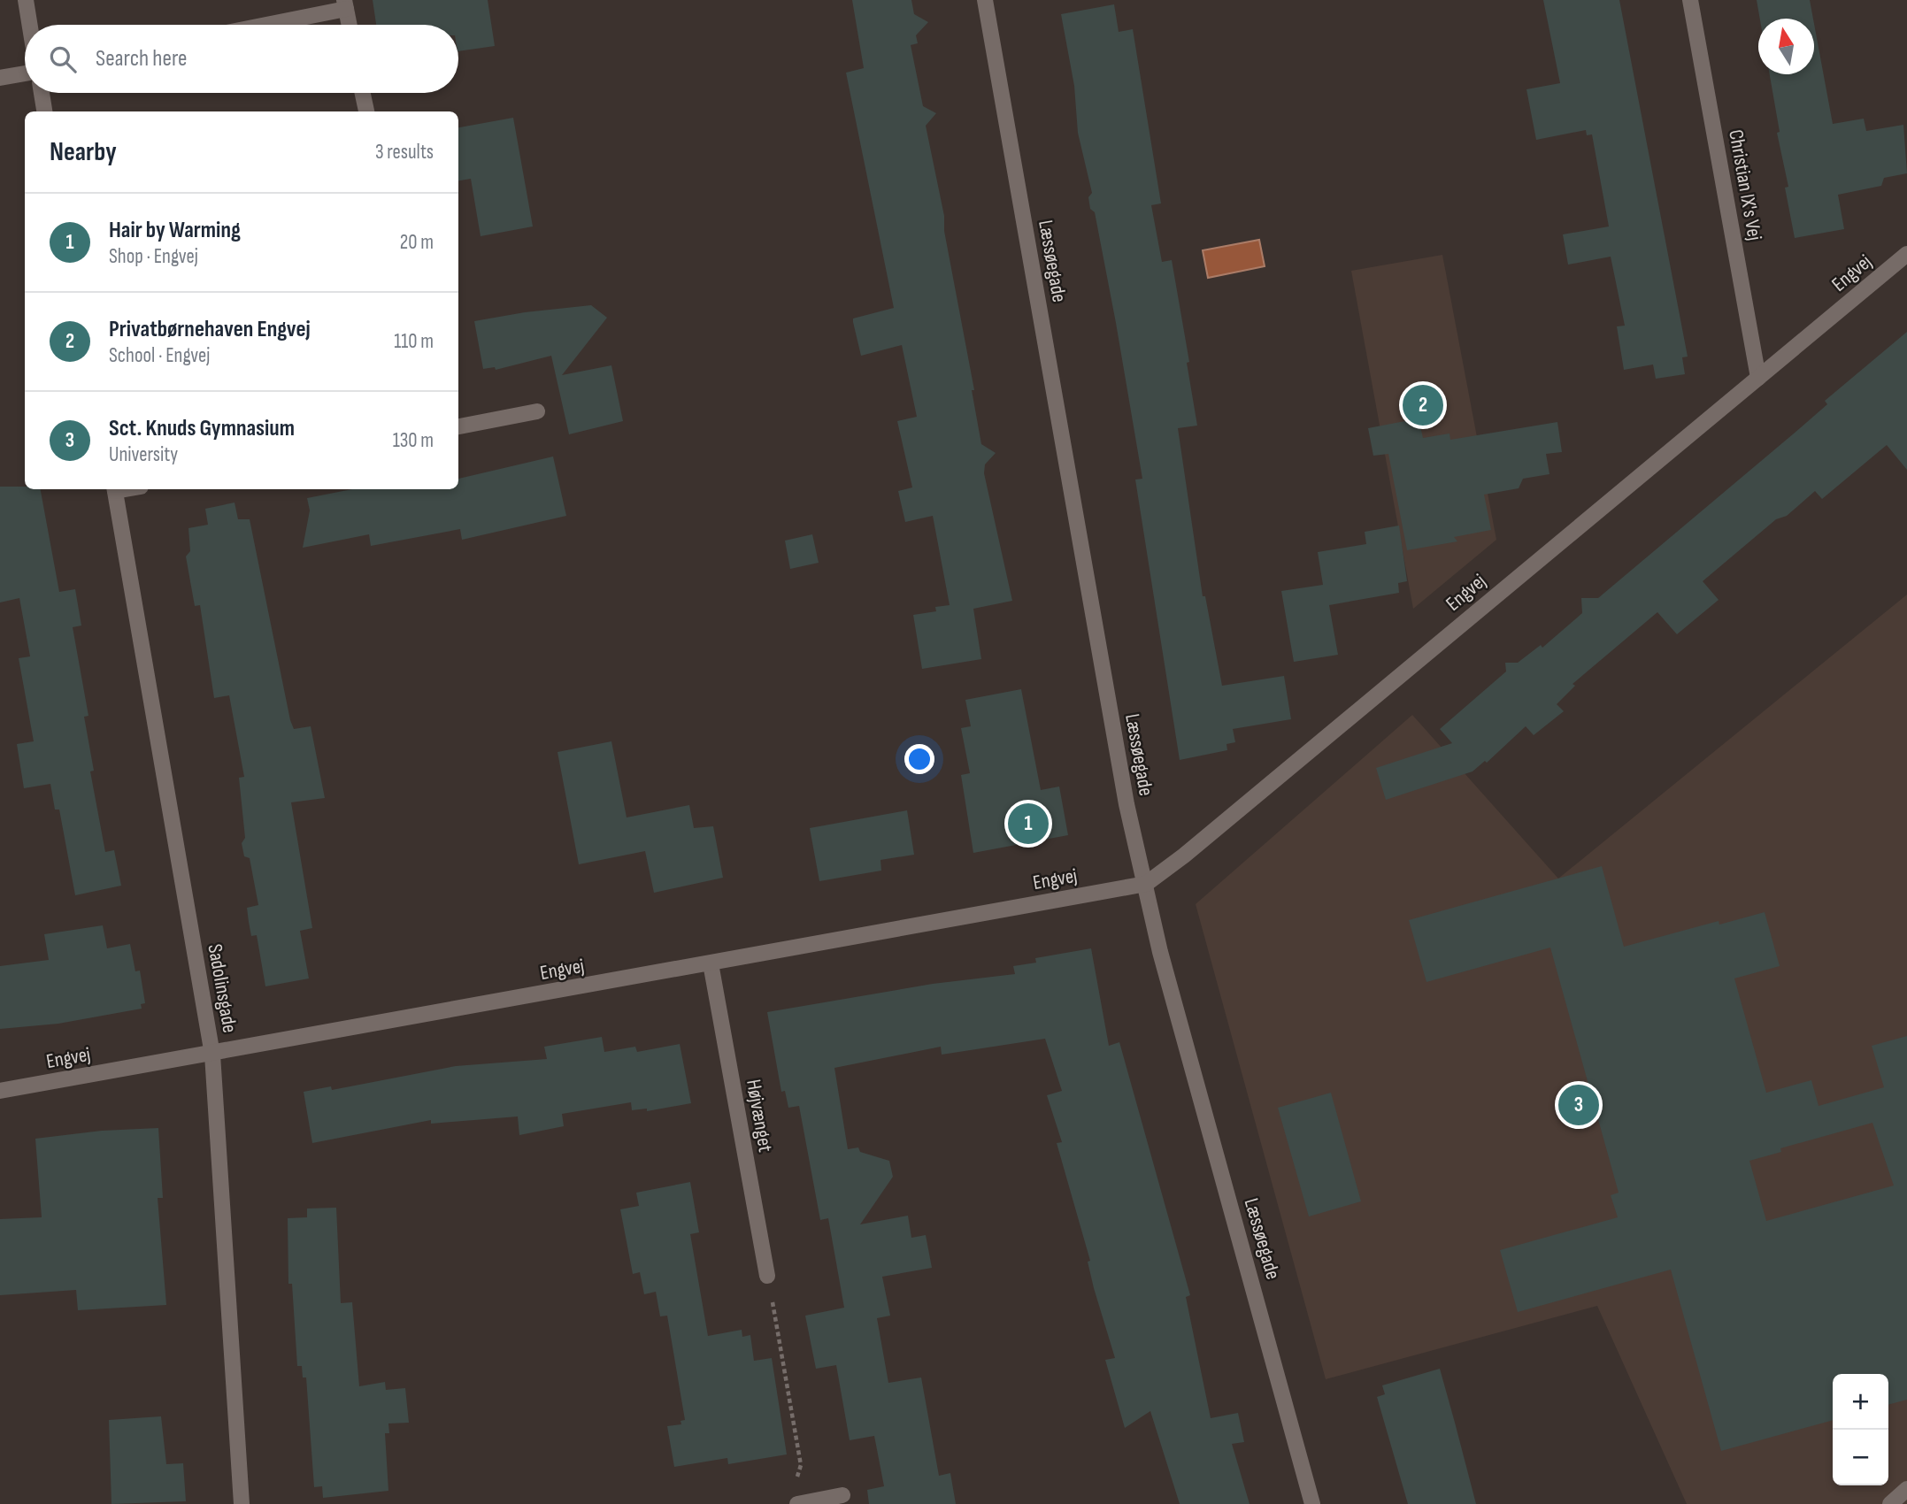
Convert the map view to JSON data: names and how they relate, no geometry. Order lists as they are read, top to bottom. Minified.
{"streets":{"street":["Christian IX's Vej","Læssøegade","Engvej","Sadolinsgade","Højvænget"]},"crossings":[["Christian IX's Vej","Engvej"],["Læssøegade","Engvej"],["Engvej","Sadolinsgade"],["Engvej","Højvænget"]],"north":"top","page":{"search":"Search here","heading":["Nearby","3 results"],"list":[{"mark":"1","name":"Hair by Warming","note":"Shop · Engvej","value":"20 m"},{"mark":"2","name":"Privatbørnehaven Engvej","note":"School · Engvej","value":"110 m"},{"mark":"3","name":"Sct. Knuds Gymnasium","note":"University","value":"130 m"}],"pins":["2","1","3"],"map_buttons":["+","−"]}}
